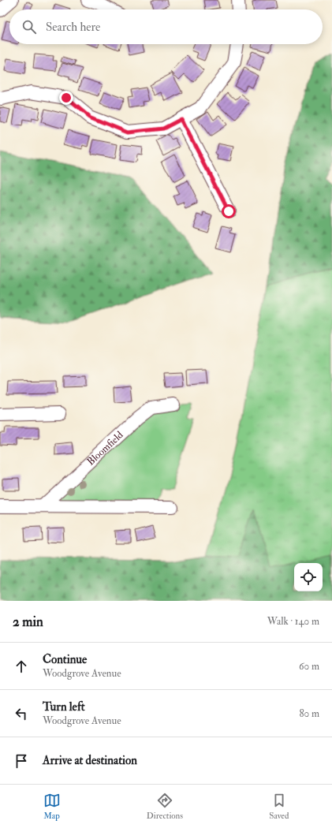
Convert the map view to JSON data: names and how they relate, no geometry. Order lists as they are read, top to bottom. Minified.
{"streets":{"street":["Bloomfield"]},"page":{"search":"Search here","heading":["2 min","Walk · 140 m"],"list":[["Continue","Woodgrove Avenue","60 m"],["Turn left","Woodgrove Avenue","80 m"],"Arrive at destination"],"nav":["Map","Directions","Saved"]}}
